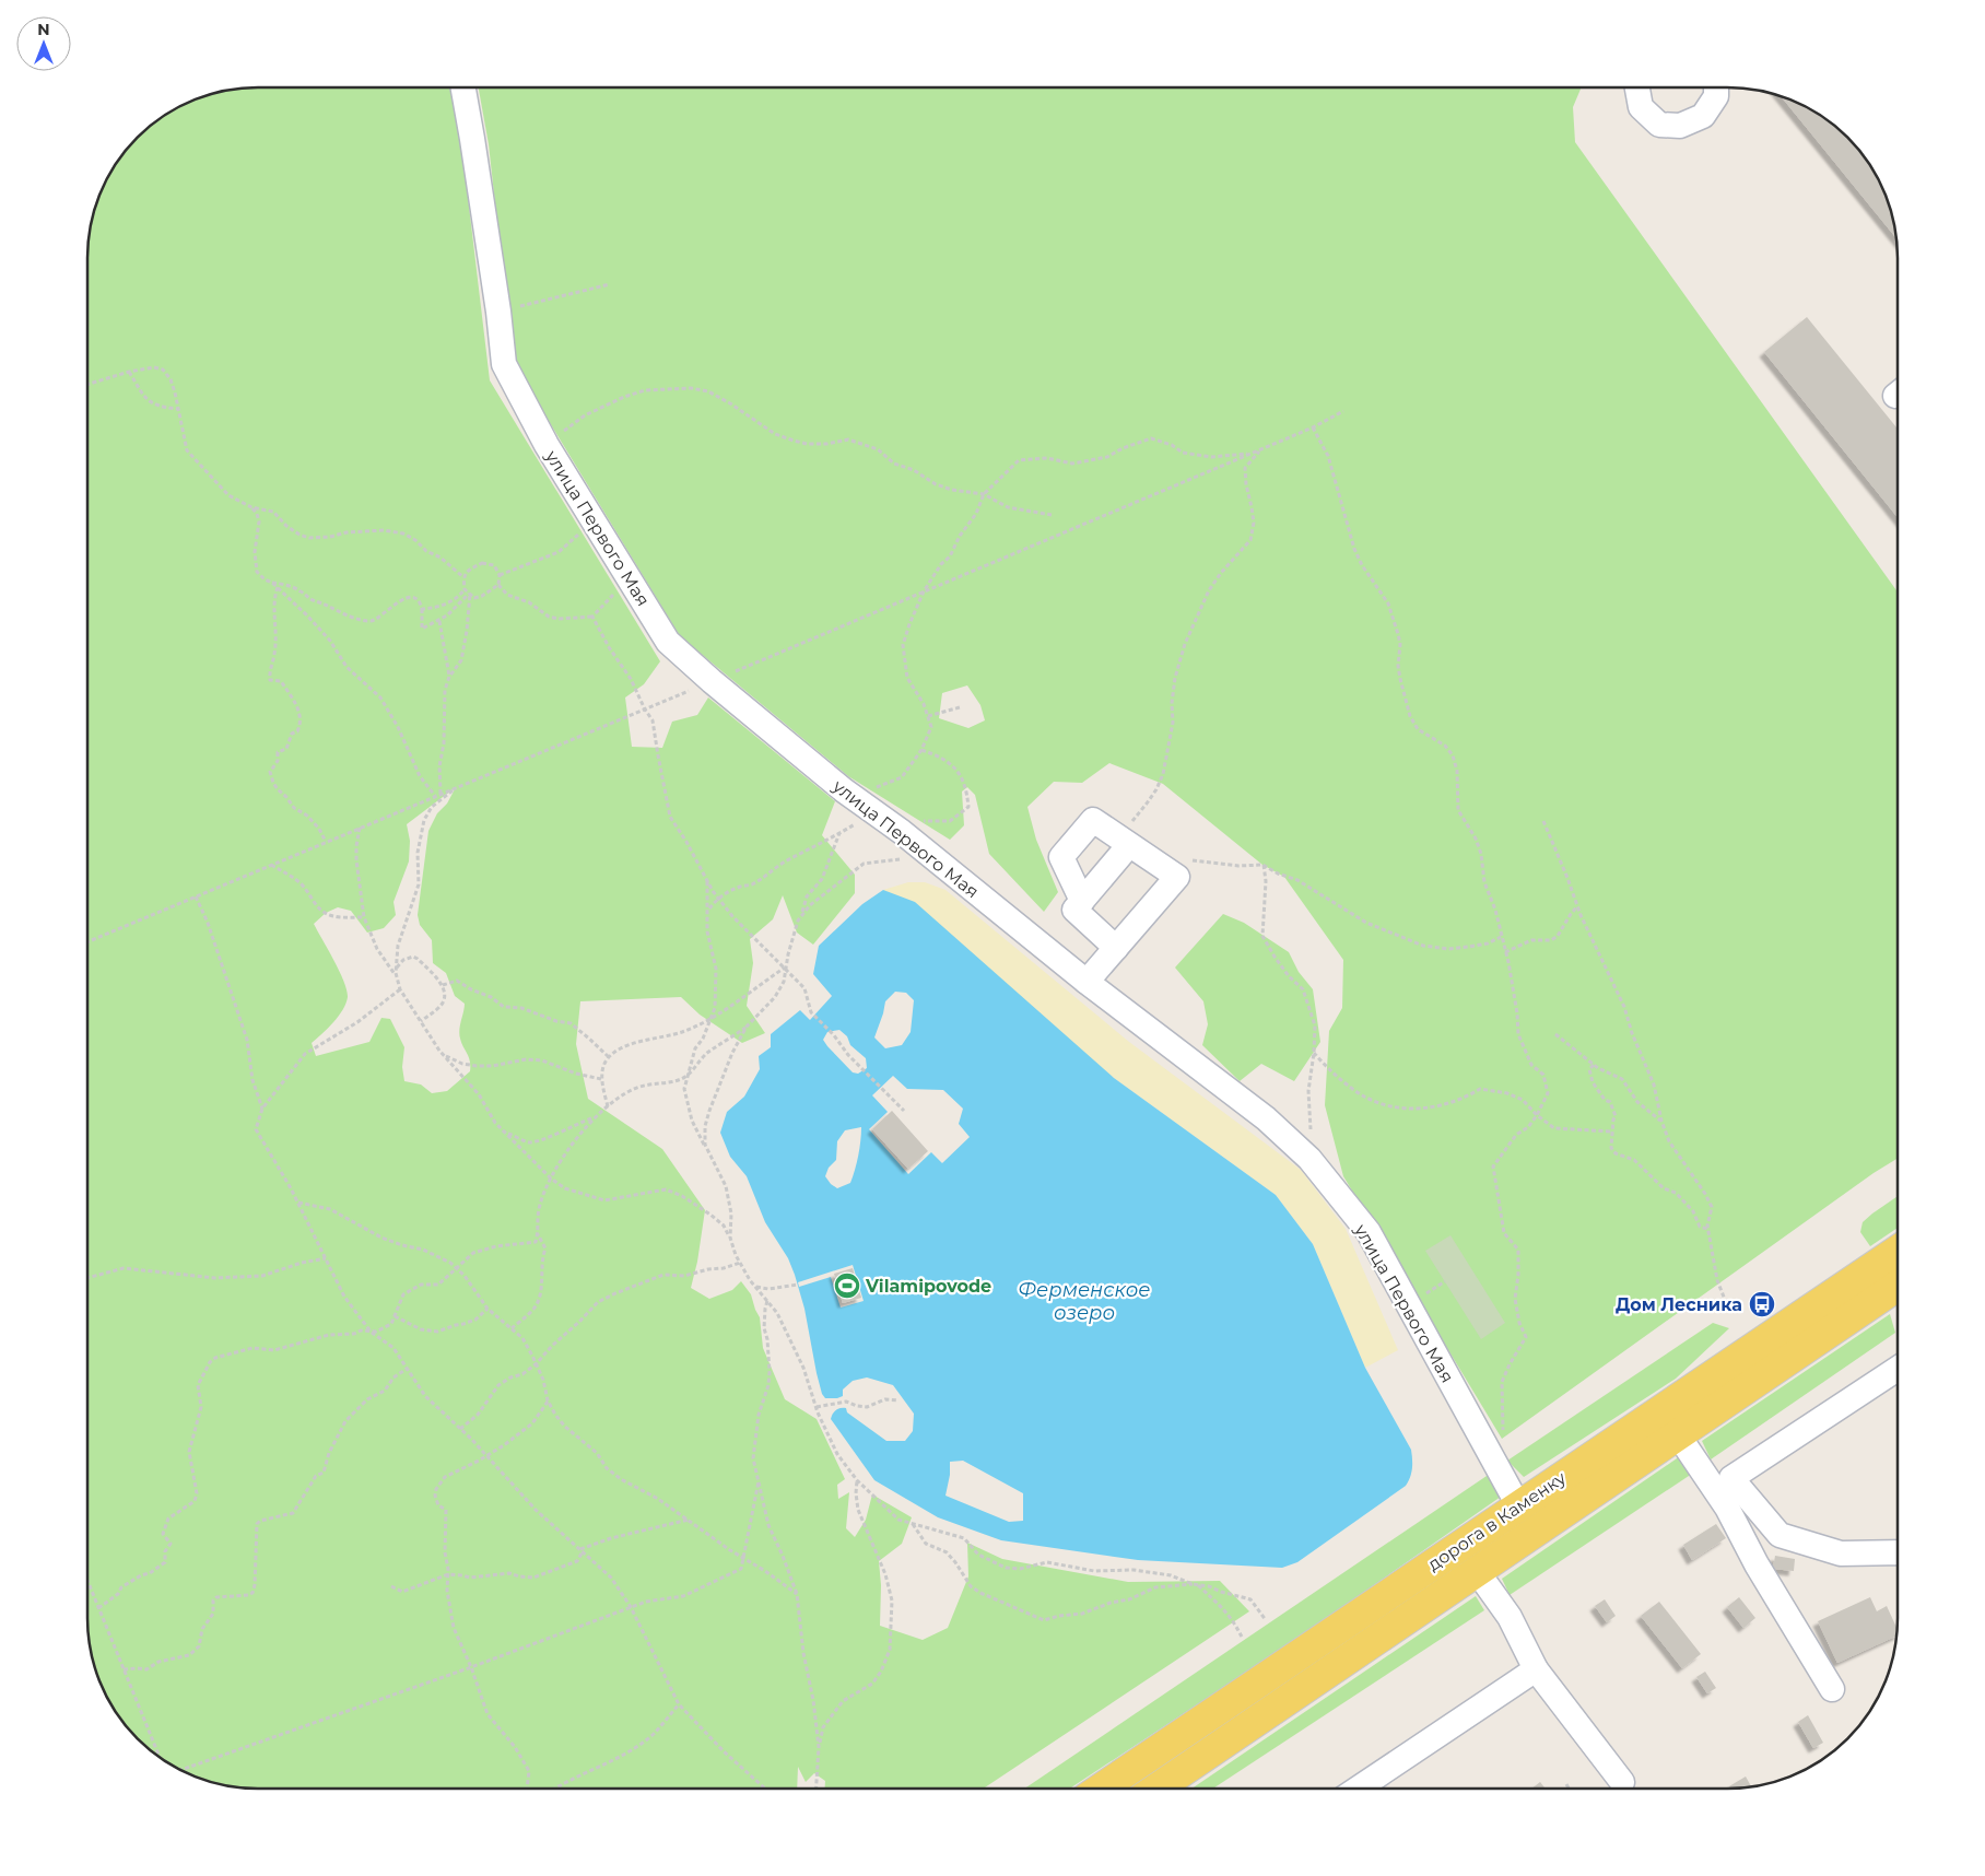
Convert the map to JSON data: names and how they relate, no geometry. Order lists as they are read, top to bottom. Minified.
{"streets":{"main road":["дорога в Каменку"],"street":["улица Первого Мая"]},"crossings":[["улица Первого Мая","дорога в Каменку"]],"water":["Ферменское озеро"],"places":{"sports":["Vilamipovode"],"bus stop":["Дом Лесника"]},"north":"top"}
